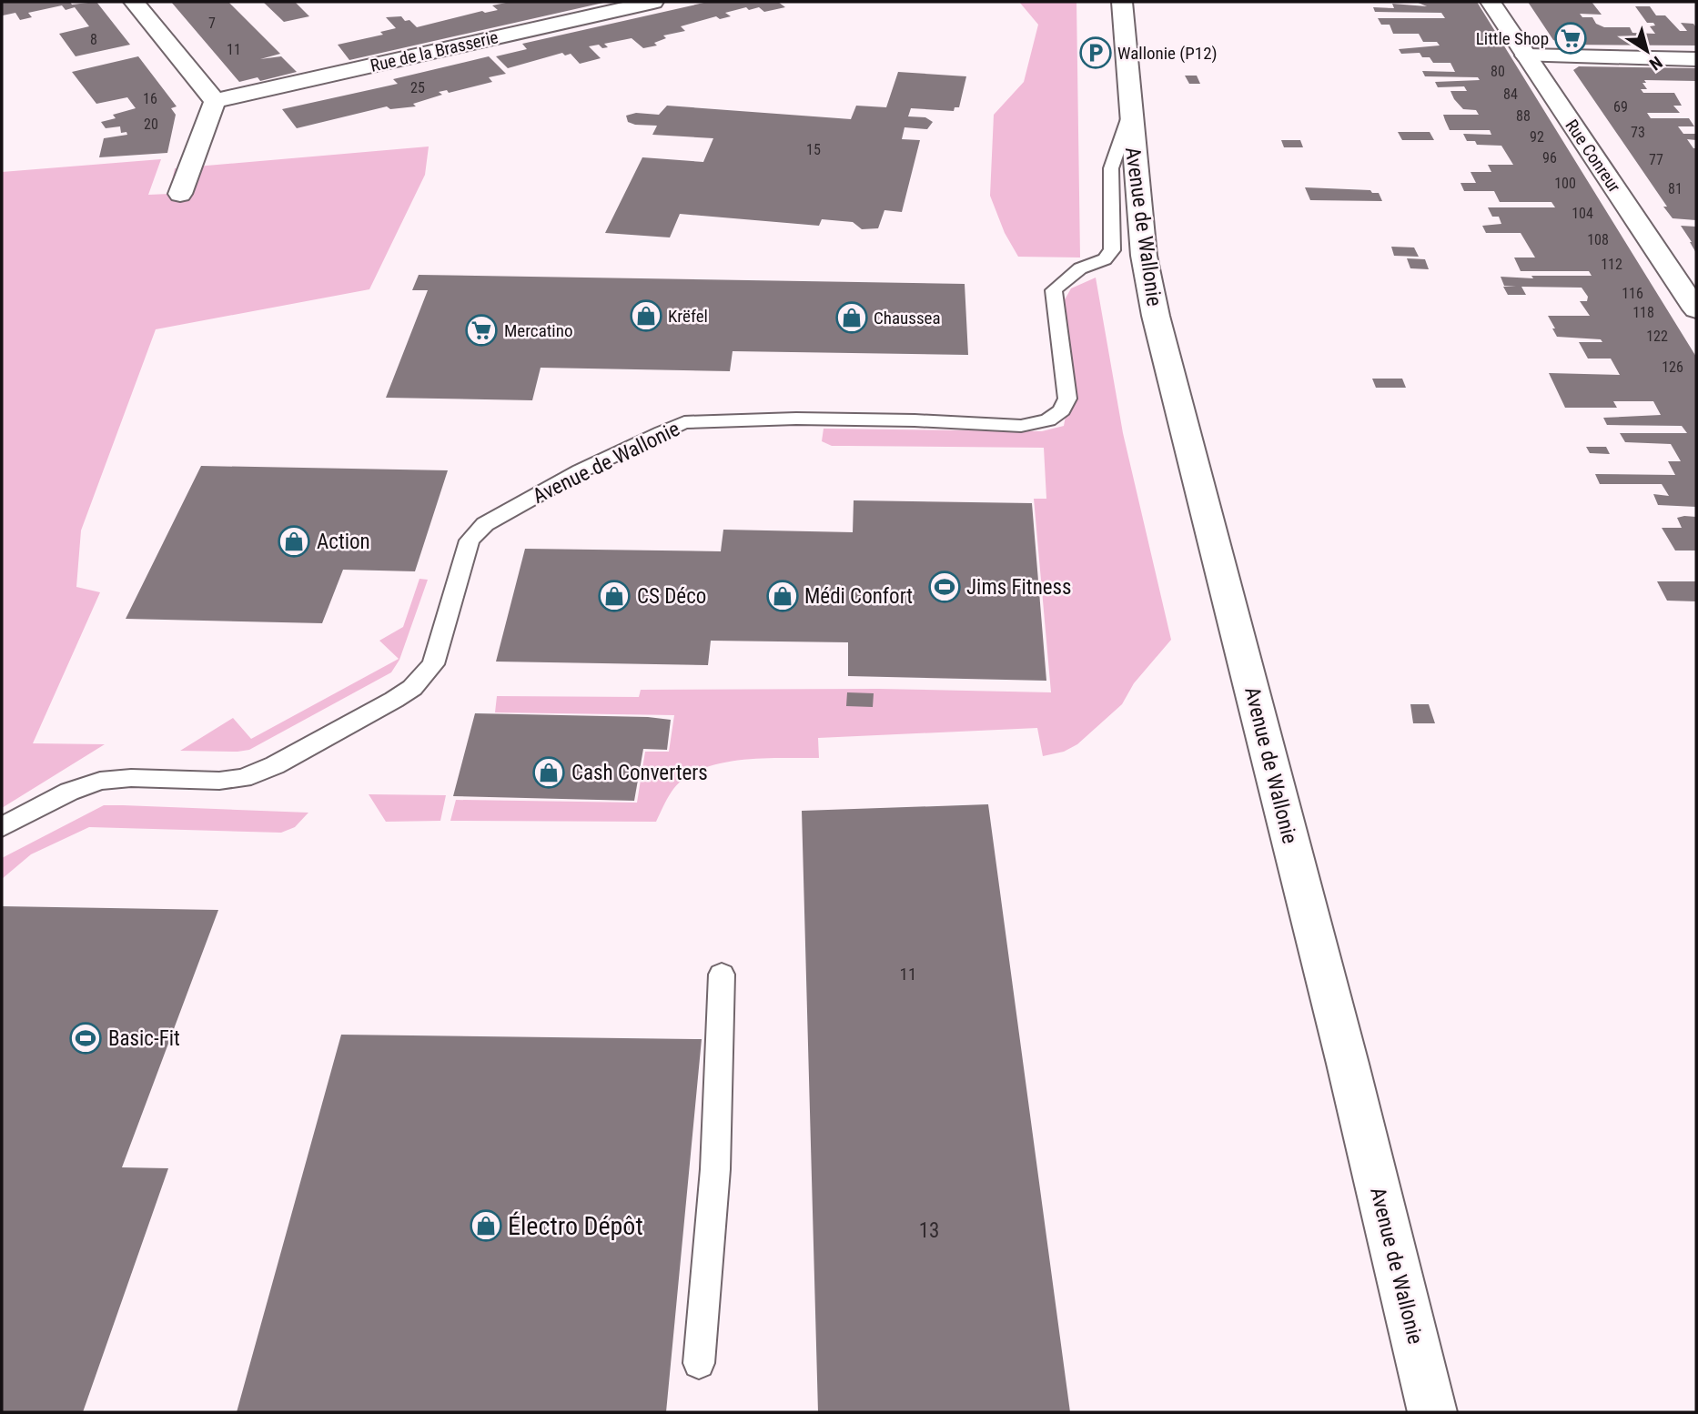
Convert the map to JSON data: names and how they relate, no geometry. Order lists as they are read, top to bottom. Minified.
{"streets":{"street":["Rue de la Brasserie","Rue Conreur","Avenue de Wallonie"]},"places":{"supermarket":["Little Shop","Mercatino"],"parking":["Wallonie (P12)"],"shop":["Krëfel","Chaussea","Action","CS Déco","Médi Confort","Cash Converters","Électro Dépôt"],"sports":["Jims Fitness","Basic-Fit"]},"house_numbers":["7","8","11","80","25","84","16","69","88","20","73","92","15","96","77","100","81","104","108","112","116","118","122","126","11","13"],"north":"bottom right"}
